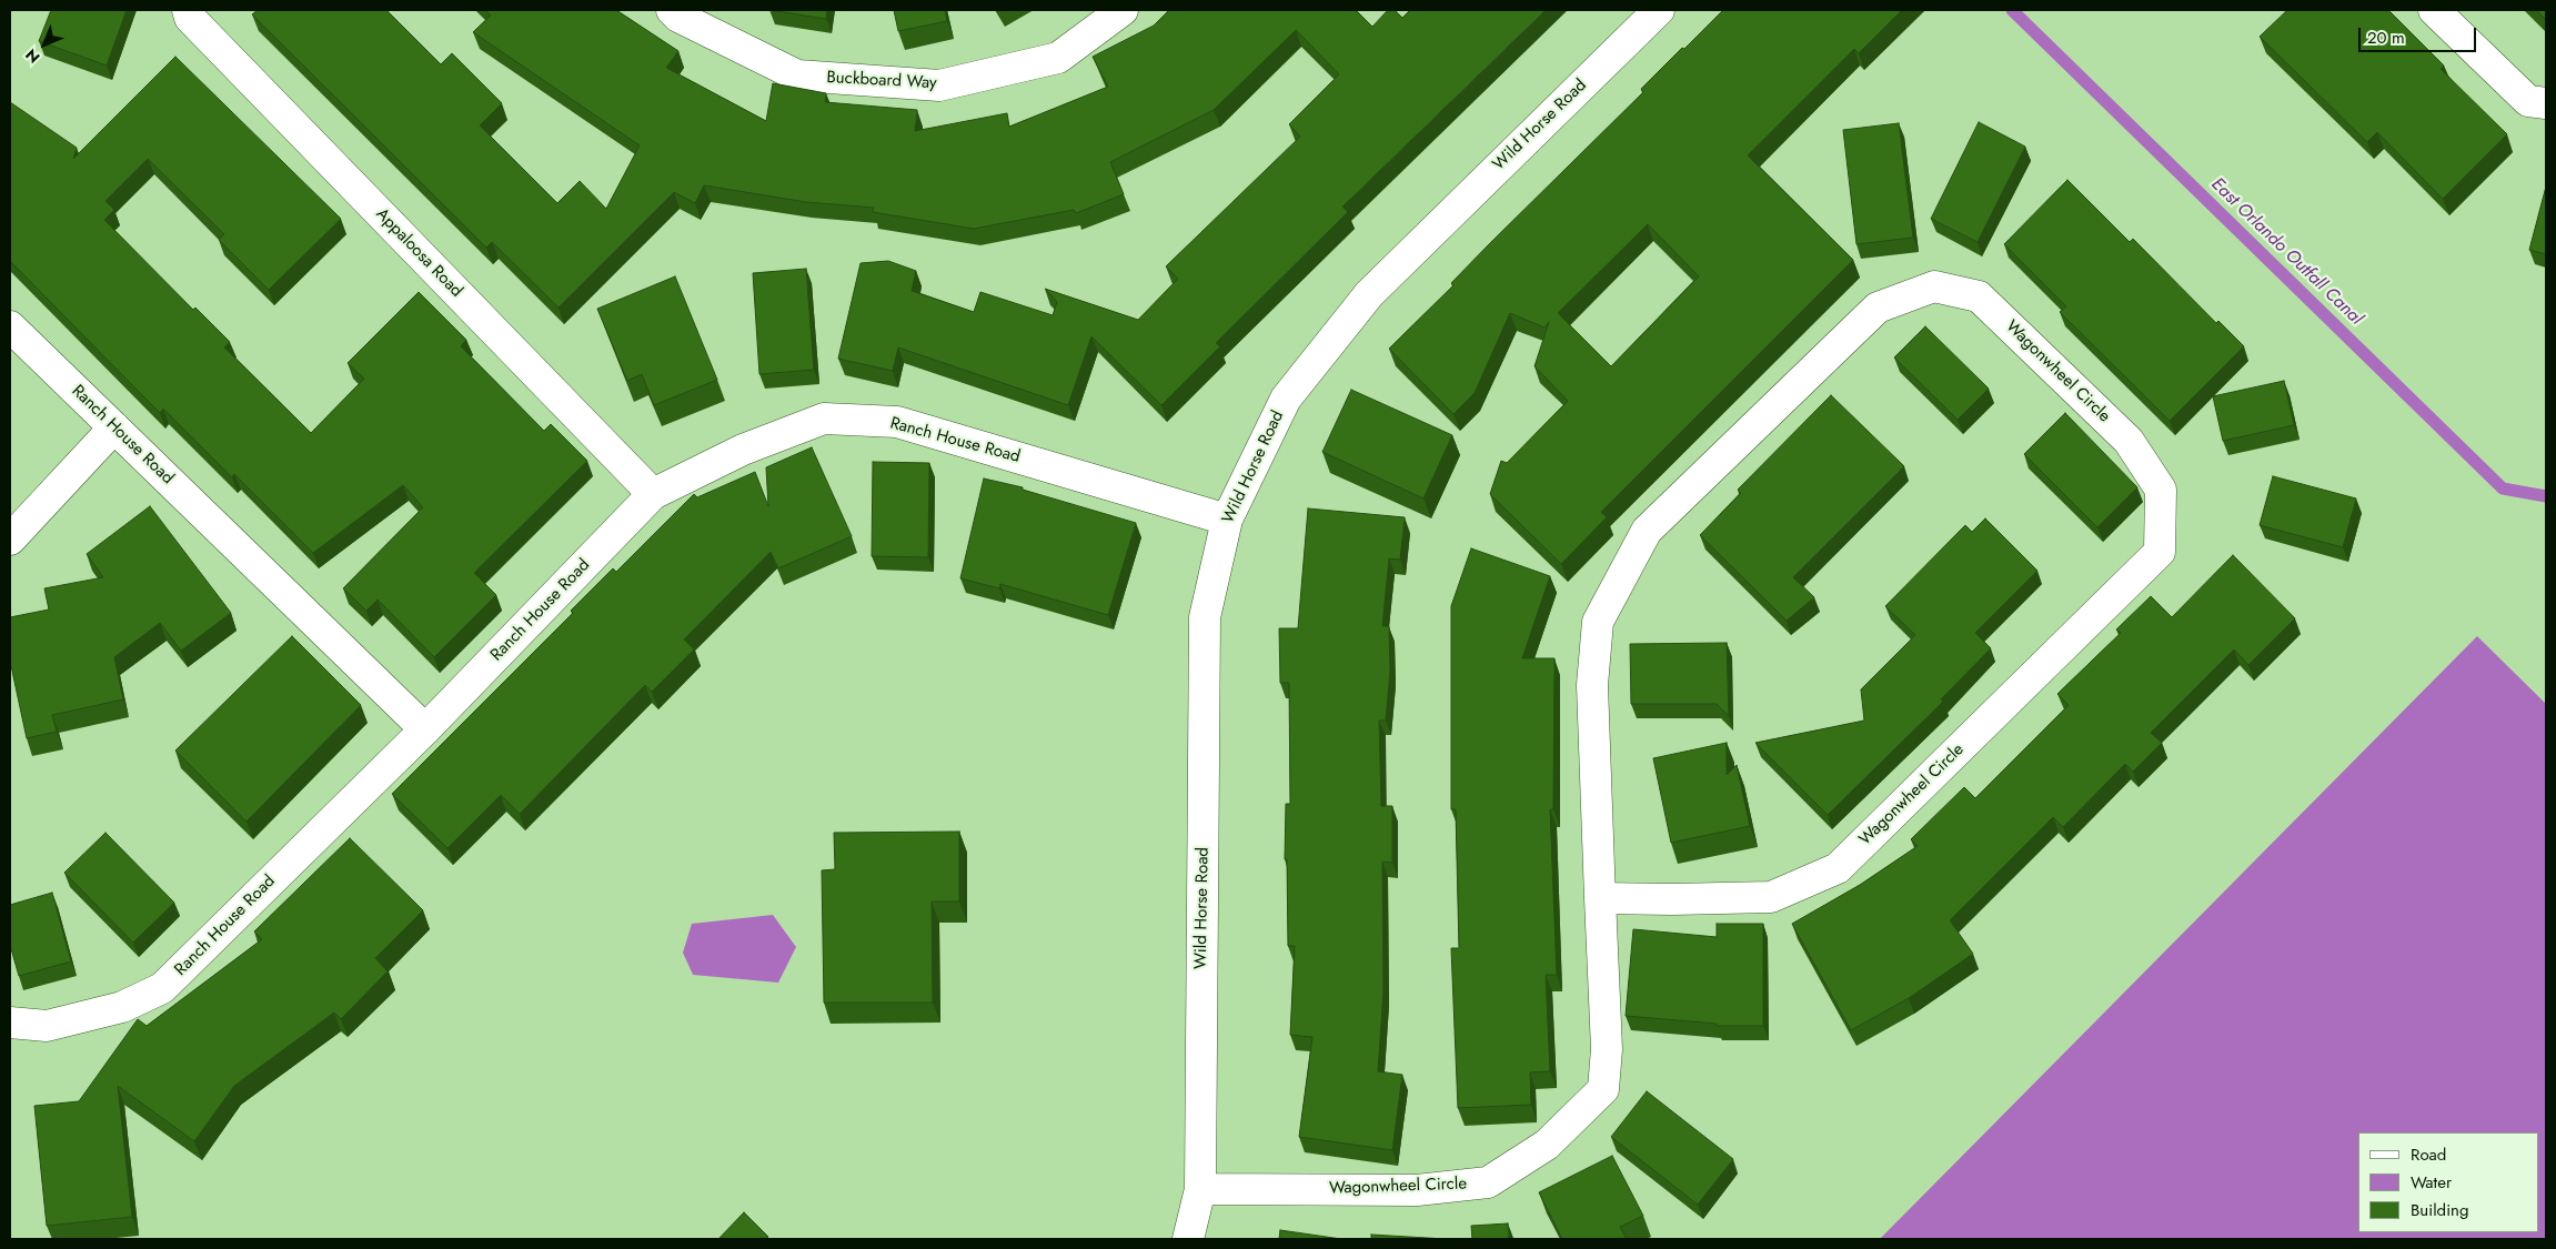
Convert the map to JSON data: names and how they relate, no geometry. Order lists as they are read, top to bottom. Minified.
{"streets":{"street":["Buckboard Way","Wild Horse Road","Appaloosa Road","Wagonwheel Circle","Ranch House Road"]},"crossings":[["Wild Horse Road","Wagonwheel Circle"],["Wild Horse Road","Ranch House Road"],["Appaloosa Road","Ranch House Road"]],"water":["East Orlando Outfall Canal"],"legend":["Road","Water","Building"],"scale_bar":"20 m","north":"bottom left"}
